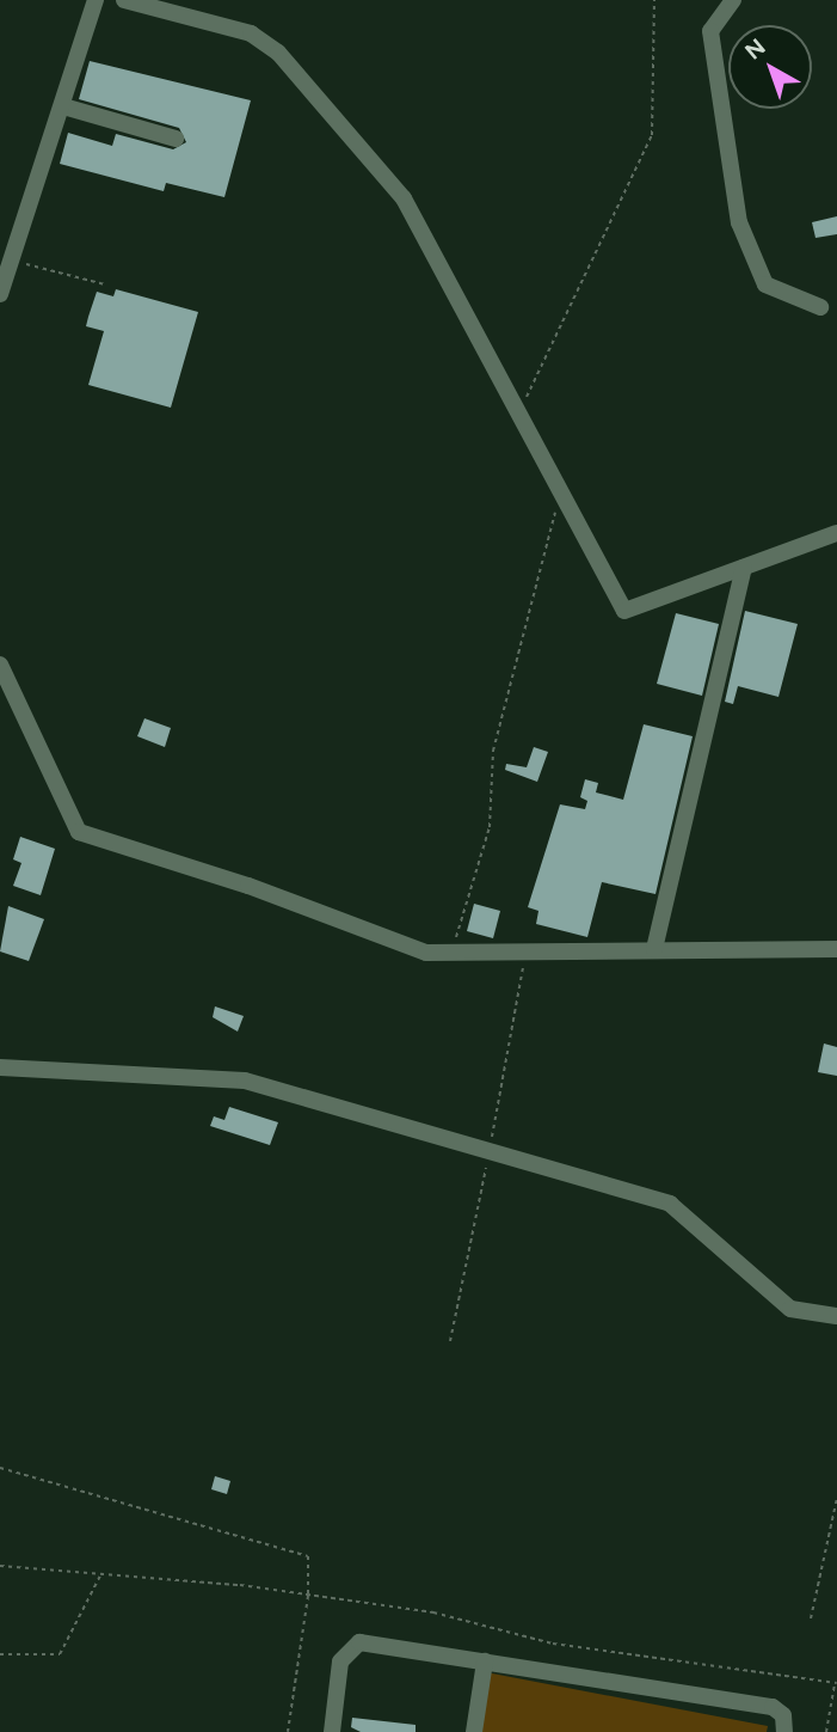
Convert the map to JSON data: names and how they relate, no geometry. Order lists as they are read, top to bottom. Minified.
{"north":"top left"}
